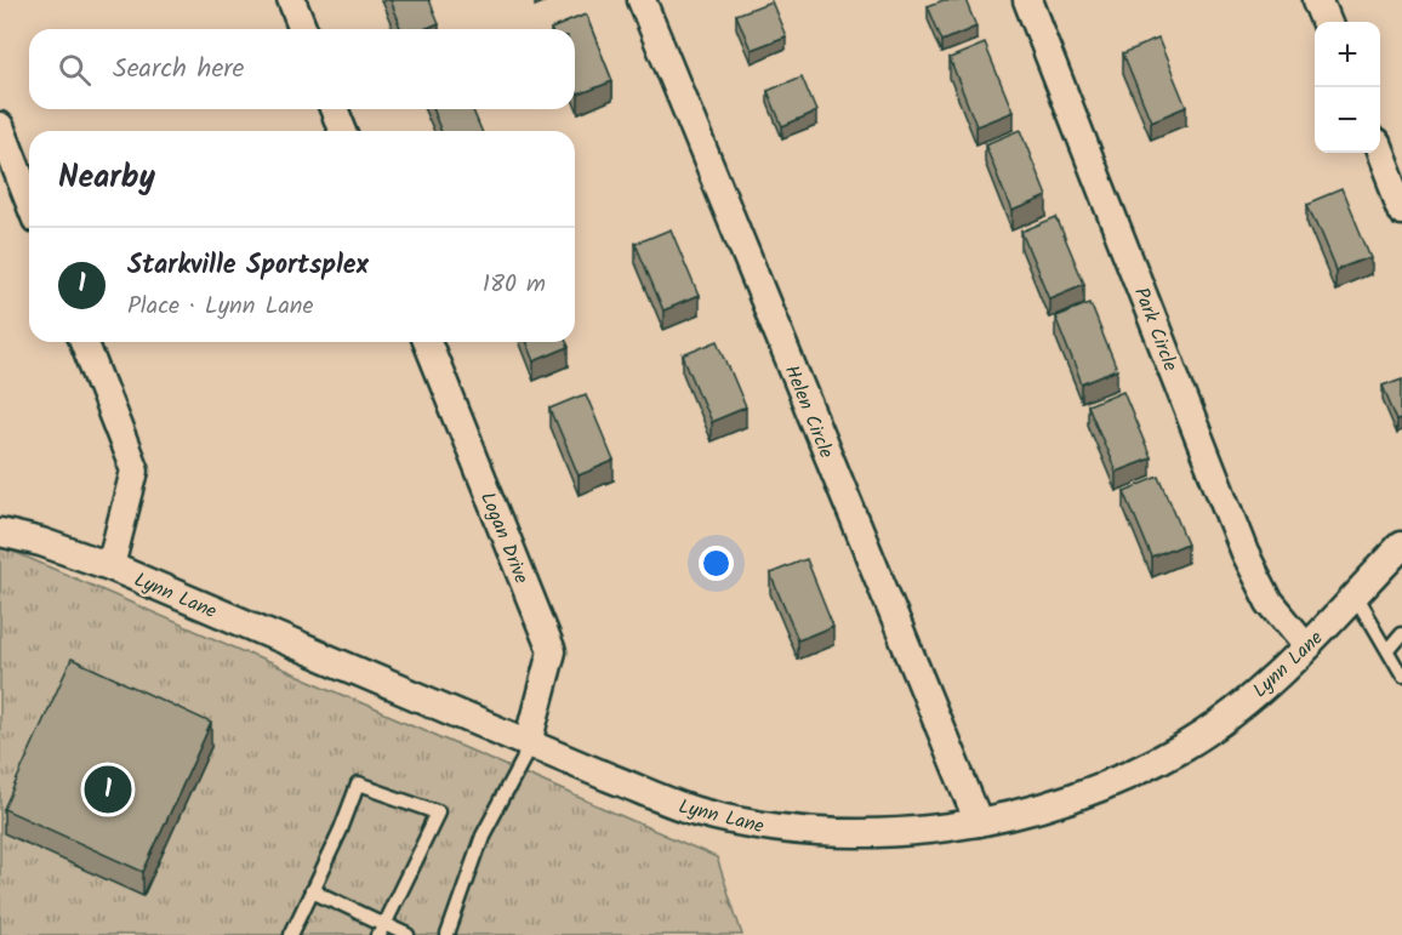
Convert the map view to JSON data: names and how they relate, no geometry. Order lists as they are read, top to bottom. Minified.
{"streets":{"street":["Park Circle","Helen Circle","Logan Drive","Lynn Lane"]},"crossings":[["Park Circle","Lynn Lane"],["Helen Circle","Lynn Lane"],["Logan Drive","Lynn Lane"]],"page":{"map_buttons":["+","−"],"search":"Search here","heading":"Nearby","list":[{"mark":"1","name":"Starkville Sportsplex","note":"Place · Lynn Lane","value":"180 m"}],"pins":"1"}}
